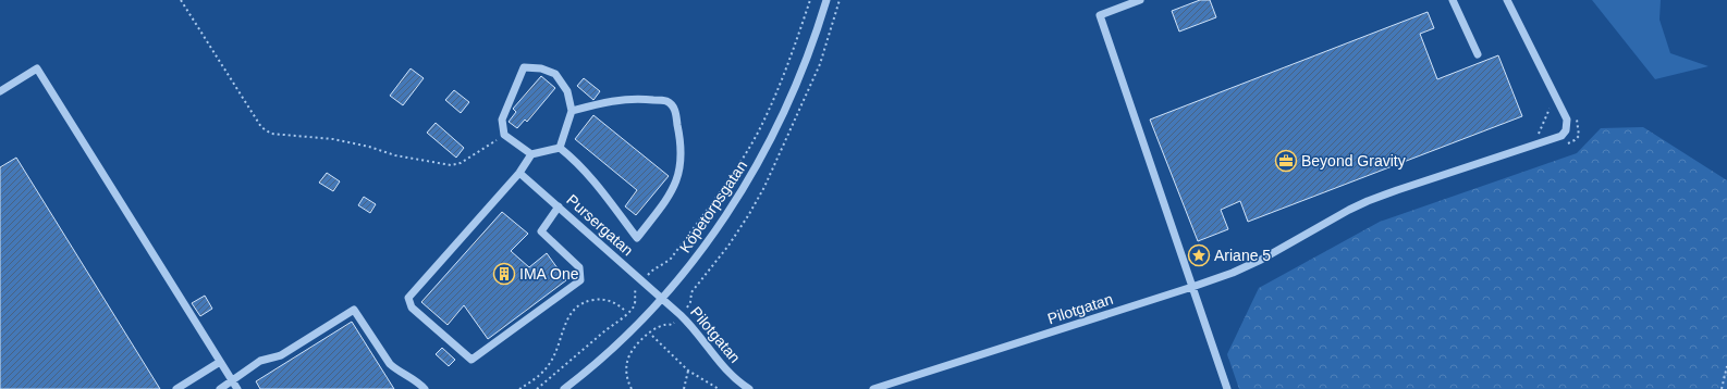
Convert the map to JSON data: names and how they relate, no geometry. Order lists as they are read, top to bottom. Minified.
{"streets":{"street":["Köpetorpsgatan","Pursergatan","Pilotgatan"]},"crossings":[["Köpetorpsgatan","Pursergatan"],["Köpetorpsgatan","Pilotgatan"],["Pursergatan","Pilotgatan"]],"places":{"office":["Beyond Gravity"],"place":["Ariane 5"],"building":["IMA One"]}}
